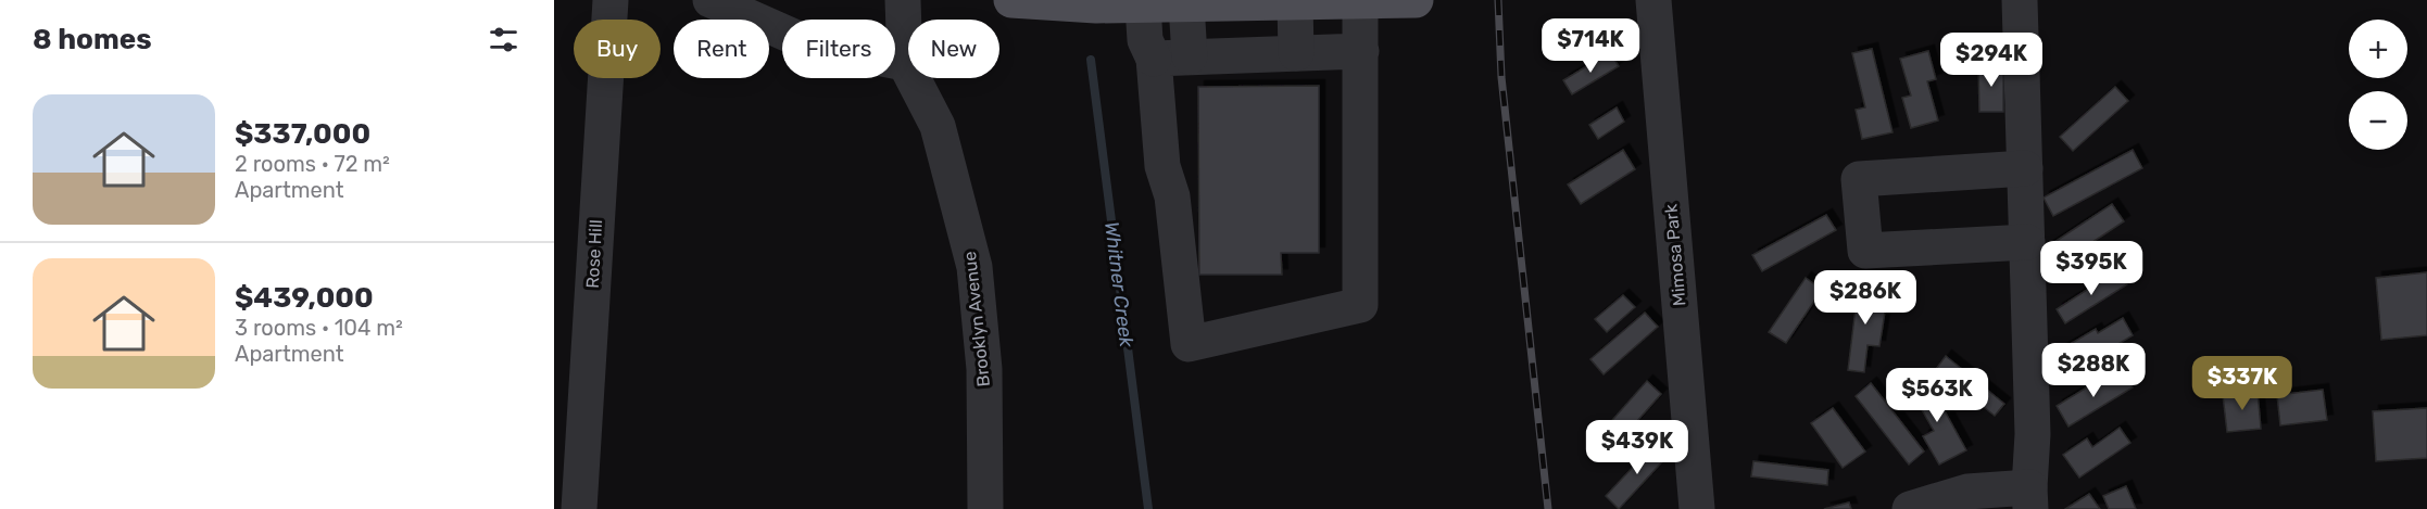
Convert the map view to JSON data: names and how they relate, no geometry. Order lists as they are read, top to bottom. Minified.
{"streets":{"street":["Rose Hill","Mimosa Park","Brooklyn Avenue"]},"water":["Whitner Creek"],"page":{"heading":"8 homes","price":["$714K","$294K","$395K","$286K","$288K","$337K","$563K","$439K"],"map_buttons":["+","−"],"chip":["Buy","Rent","Filters","New"],"list":[{"name":"$337,000","note":"2 rooms · 72 m² · Apartment"},{"name":"$439,000","note":"3 rooms · 104 m² · Apartment"}]}}
